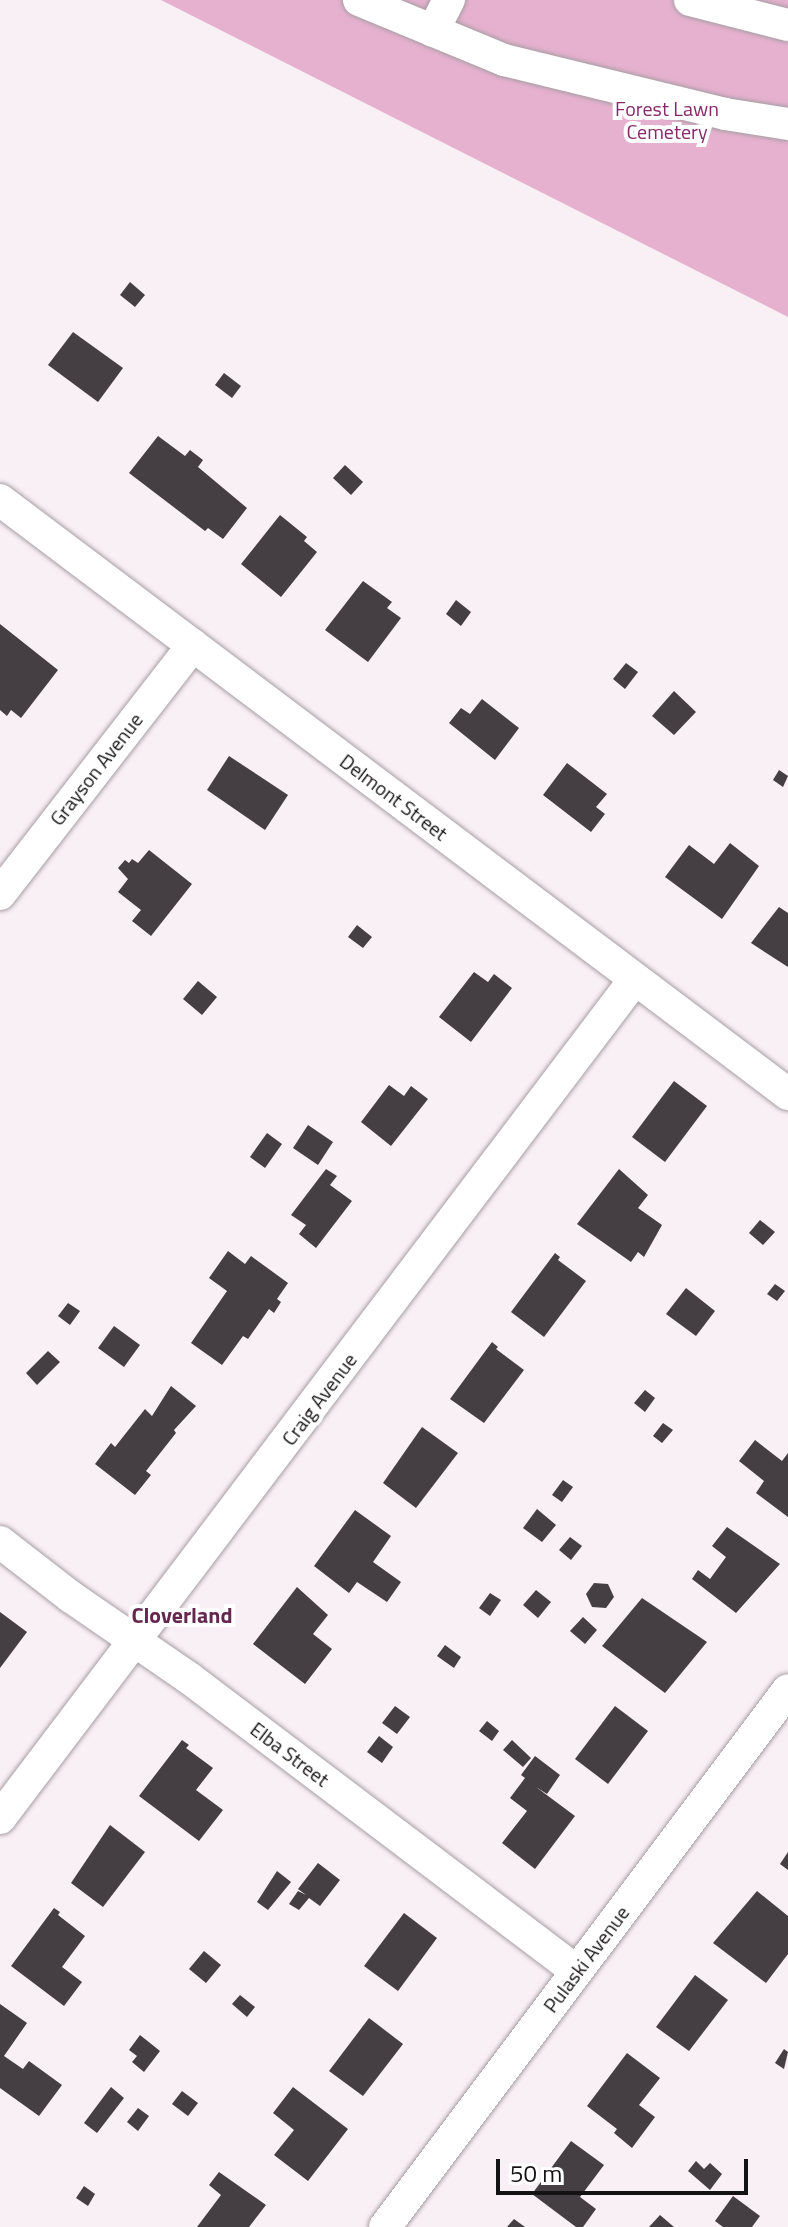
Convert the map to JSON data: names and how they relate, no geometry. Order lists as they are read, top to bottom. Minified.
{"streets":{"street":["Grayson Avenue","Delmont Street","Craig Avenue","Elba Street","Pulaski Avenue"]},"crossings":[["Grayson Avenue","Delmont Street"],["Delmont Street","Craig Avenue"],["Craig Avenue","Elba Street"],["Elba Street","Pulaski Avenue"]],"districts":["Cloverland"],"parks":["Forest Lawn Cemetery"],"scale_bar":"50 m"}
